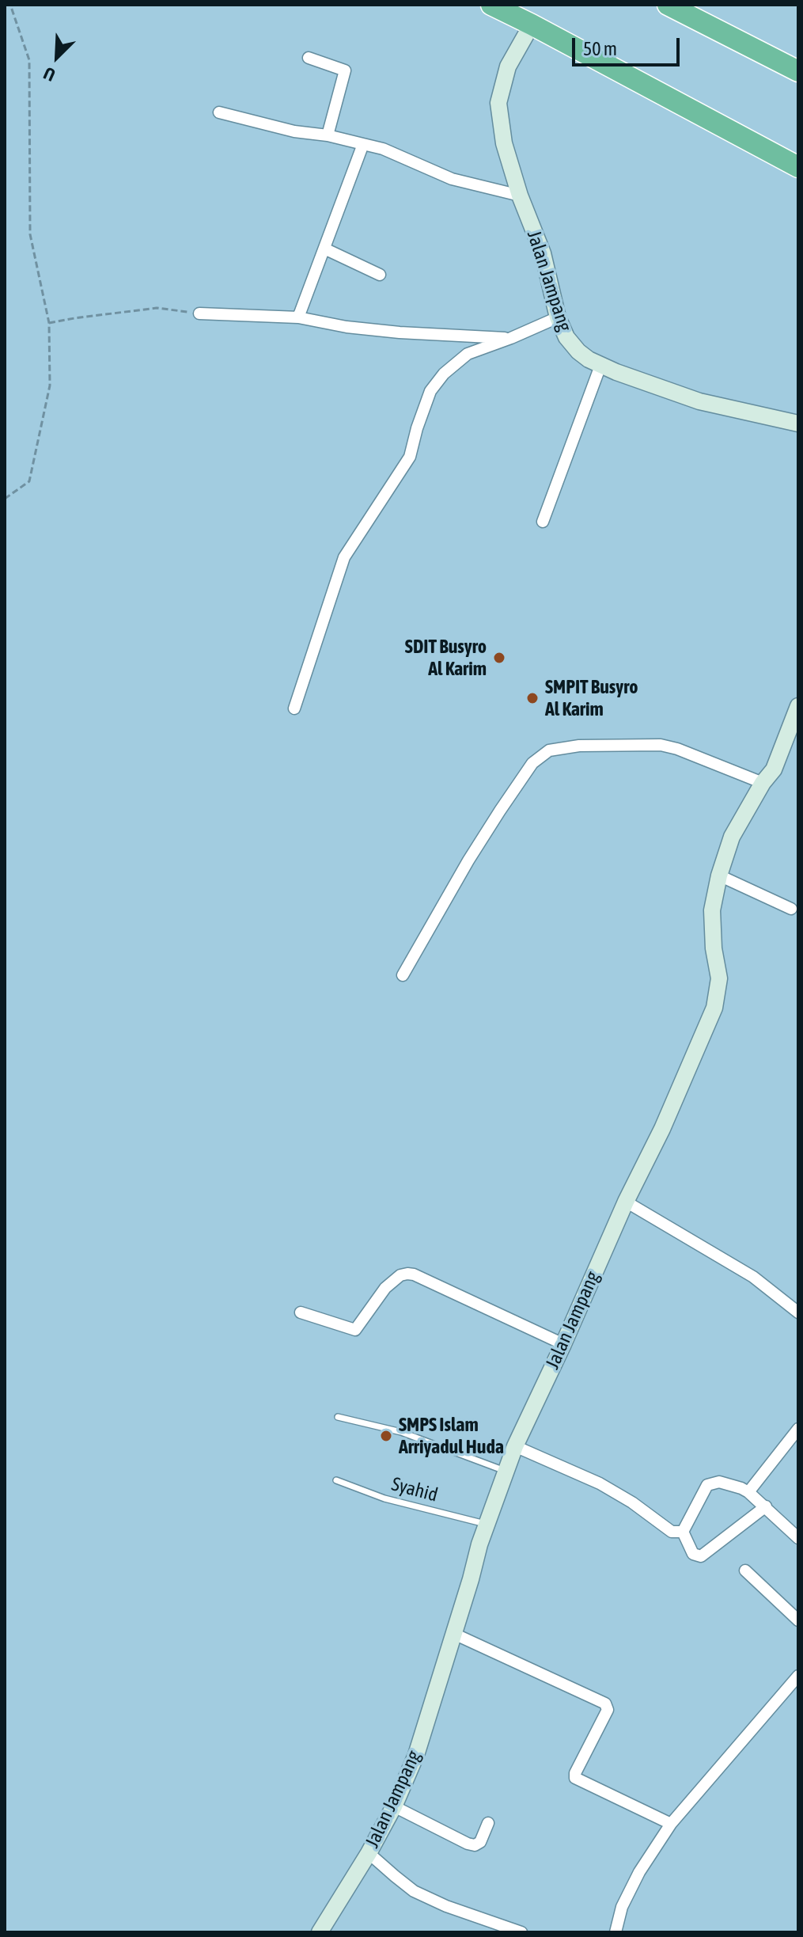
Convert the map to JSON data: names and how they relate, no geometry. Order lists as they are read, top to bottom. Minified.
{"streets":{"street":["Jalan Jampang"],"lane":["Syahid"]},"crossings":[["Jalan Jampang","Syahid"]],"places":["SDIT Busyro Al Karim","SMPIT Busyro Al Karim","SMPS Islam Arriyadul Huda"],"scale_bar":"50 m","north":"bottom left"}
